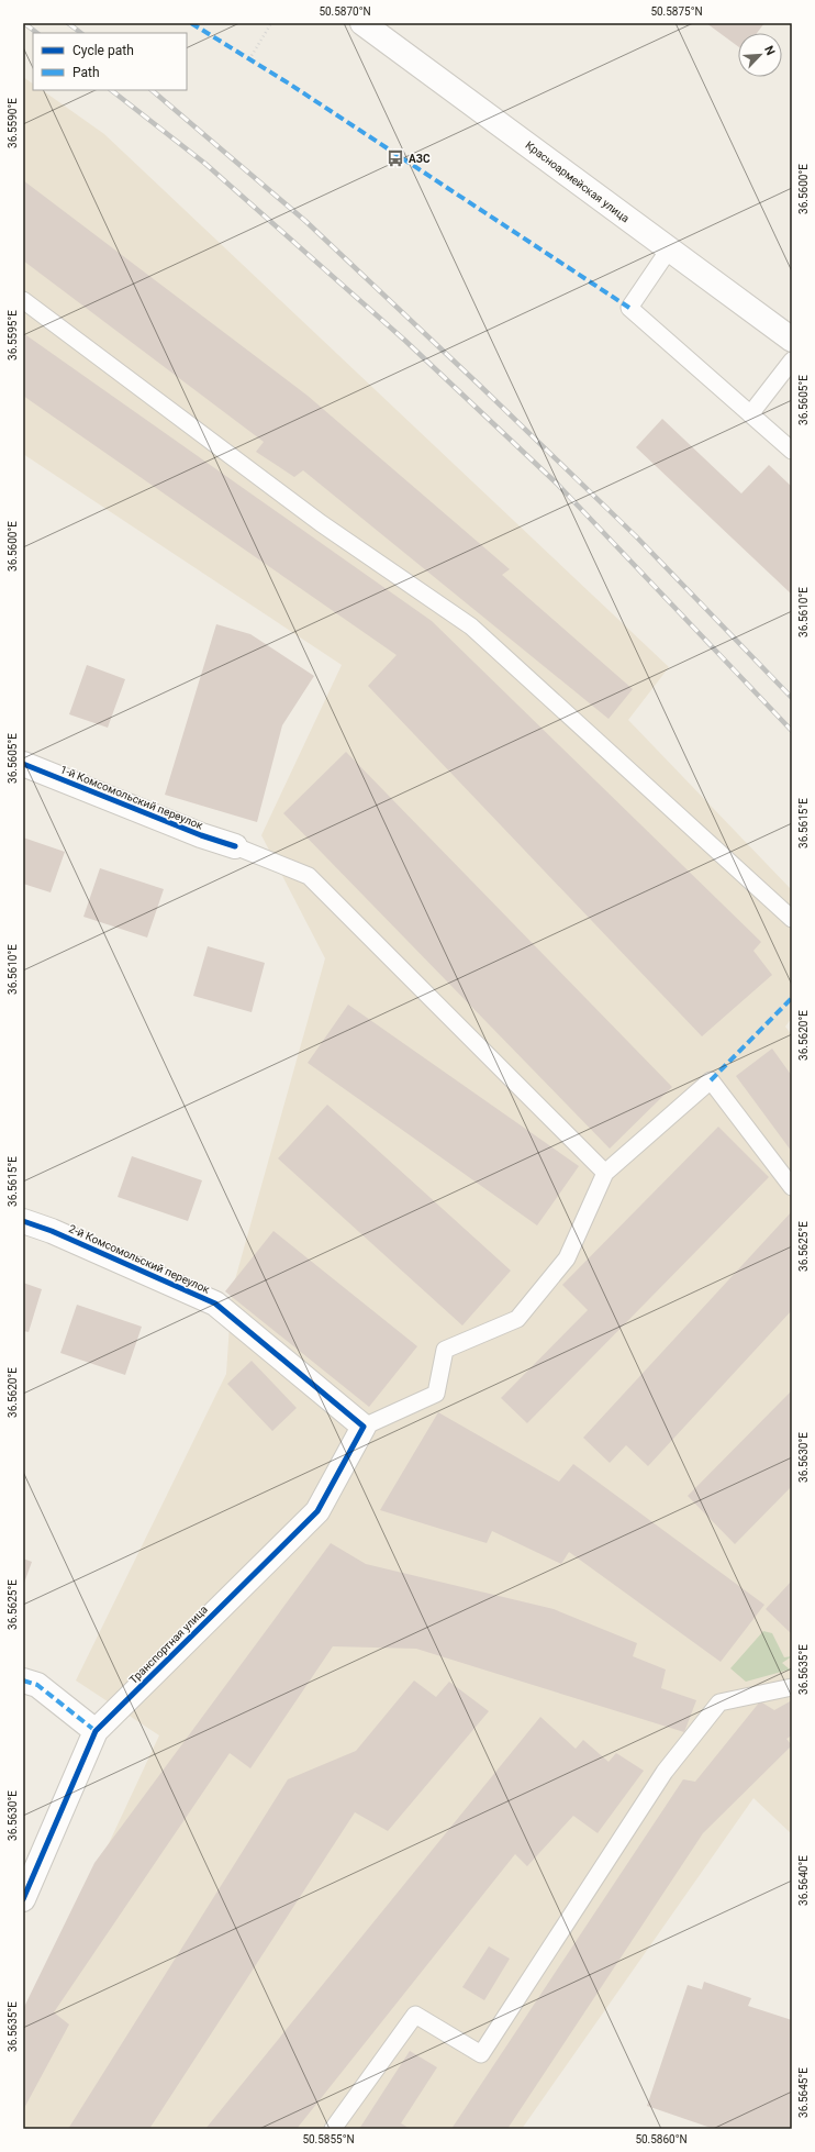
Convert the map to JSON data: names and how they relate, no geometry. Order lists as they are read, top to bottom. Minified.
{"streets":{"street":["Красноармейская улица","1-й Комсомольский переулок","2-й Комсомольский переулок","Транспортная улица"]},"crossings":[["2-й Комсомольский переулок","Транспортная улица"]],"places":{"bus stop":["АЗС"]},"legend":["Cycle path","Path"],"north":"top right","coordinates":["50.5870°N","50.5875°N","36.5590°E","36.5600°E","36.5595°E","36.5605°E","36.5610°E","36.5615°E","36.5620°E","36.5625°E","36.5630°E","36.5635°E","36.5640°E","36.5645°E","50.5855°N","50.5860°N"]}
